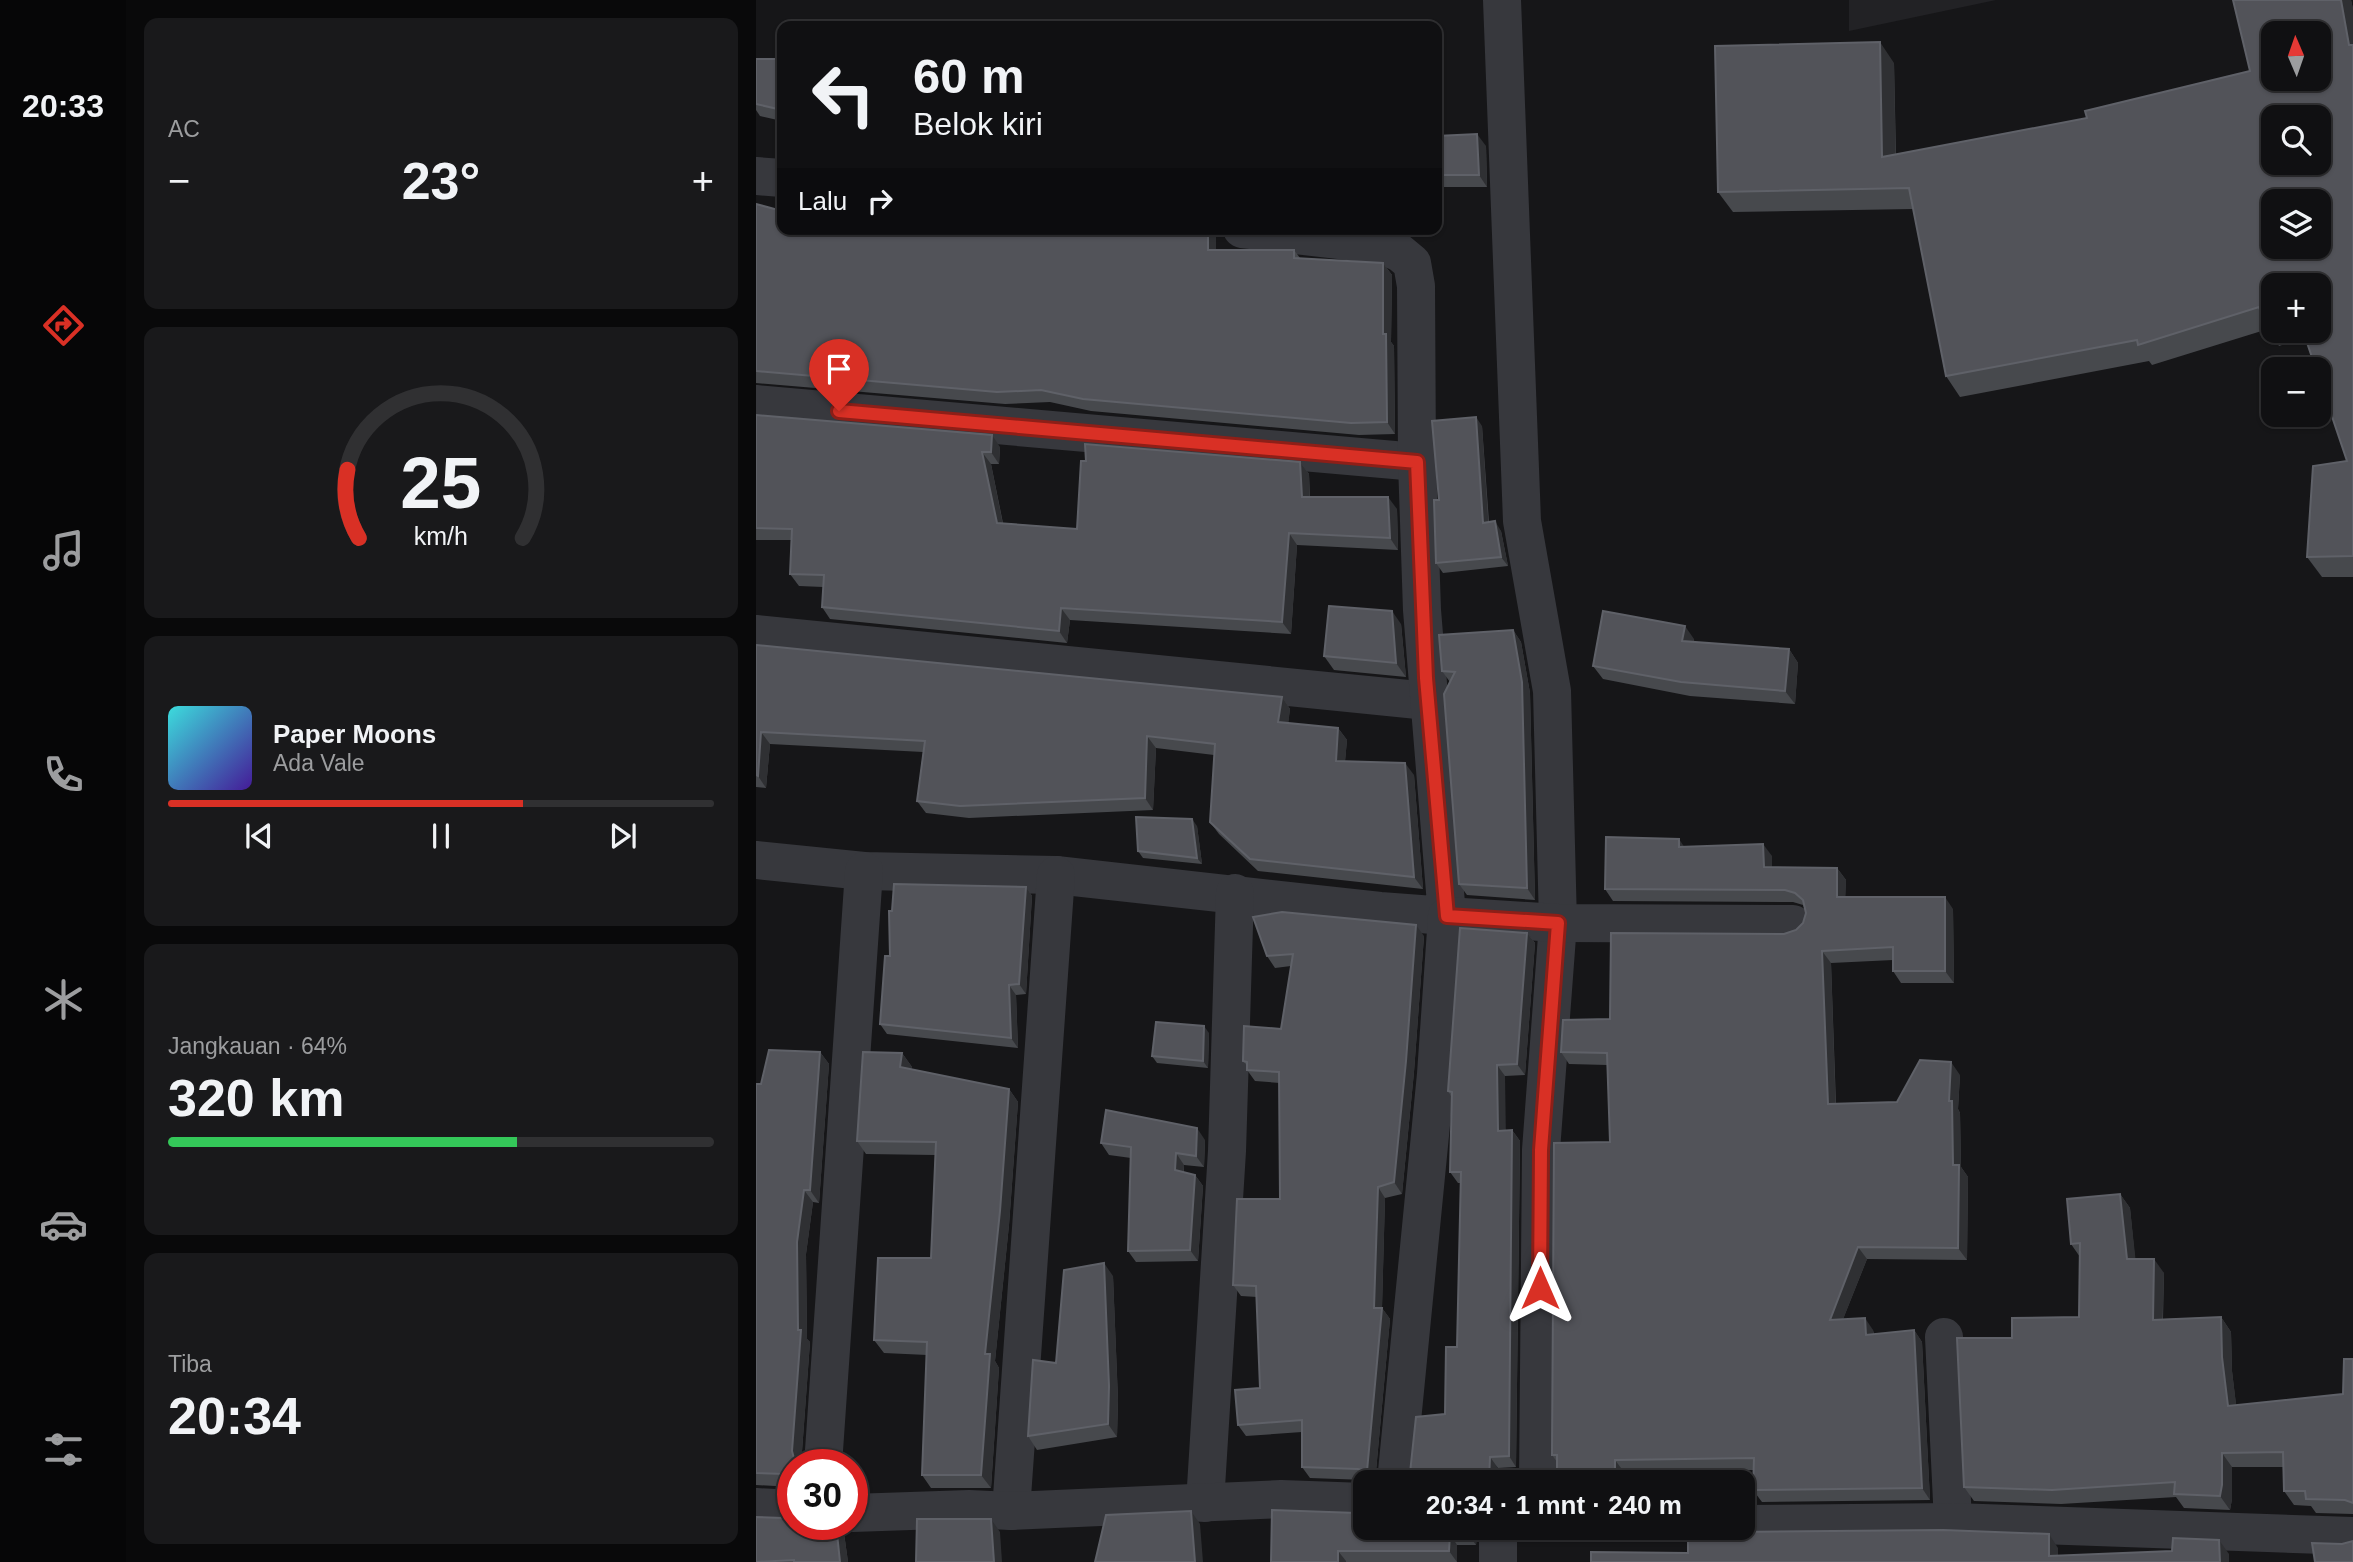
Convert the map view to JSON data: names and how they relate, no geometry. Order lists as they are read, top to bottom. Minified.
{"north":"top","page":{"tabs":"20:33","tile":["AC",["Jangkauan · 64%","320 km"],["Tiba","20:34"]],"map_buttons":["+","−"],"turn":["60 m","Belok kiri"],"heat":["−","23°","+"],"then":"Lalu","song":["Paper Moons","Ada Vale"],"limit":"30","trip":"20:34 · 1 mnt · 240 m","gauge":["25","km/h"]}}
